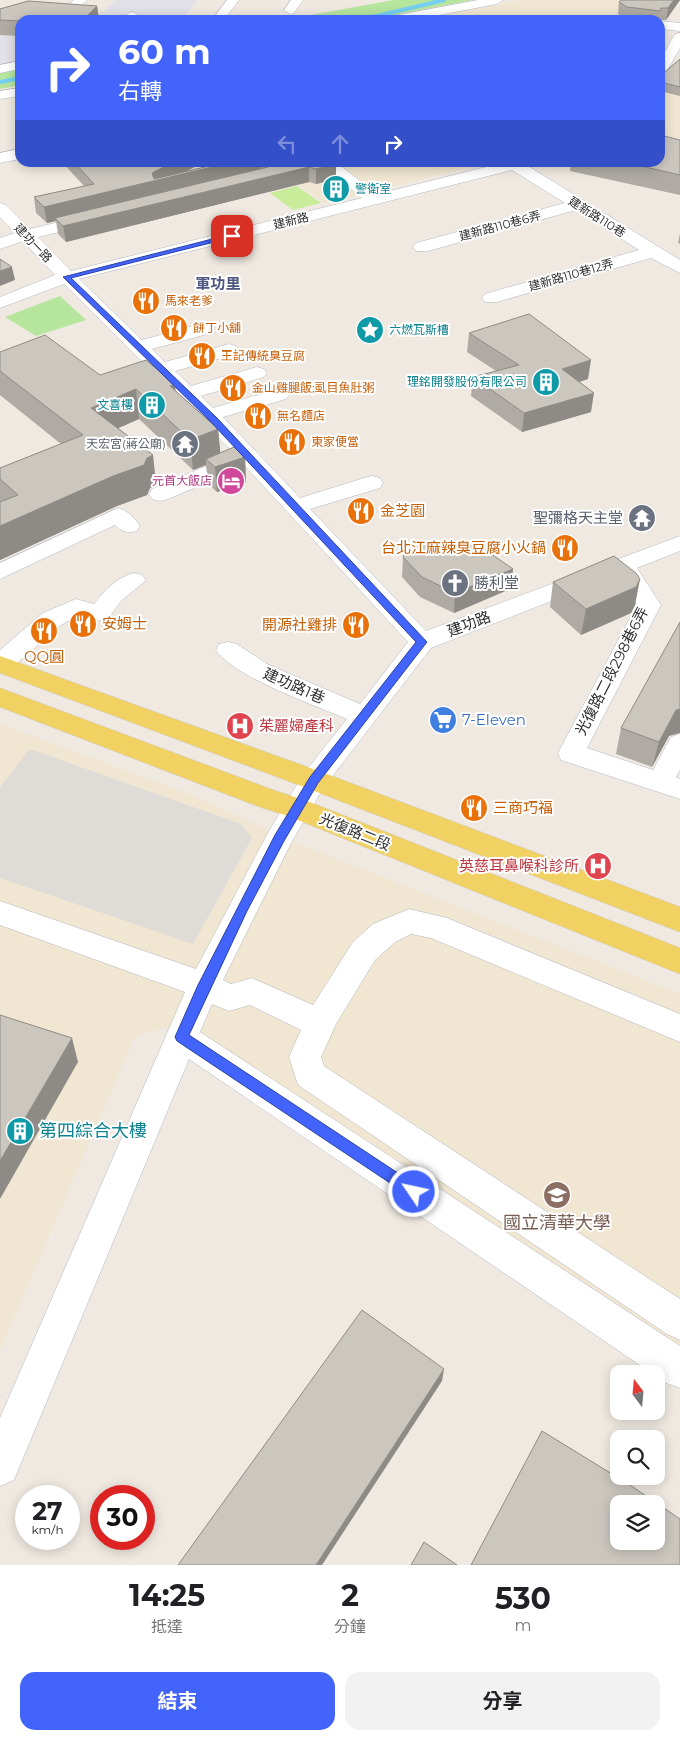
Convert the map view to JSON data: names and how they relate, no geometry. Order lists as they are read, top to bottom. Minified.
{"streets":{"main road":["光復路二段"],"street":["建新路110巷","建新路","建新路110巷6弄","建功一路","建新路110巷12弄","建功路","光復路二段298巷6弄","建功路1巷"]},"crossings":[["建新路110巷","建新路110巷6弄"],["建新路110巷","建新路110巷12弄"],["建新路","建功一路"],["建功一路","建功路"],["建功路","光復路二段298巷6弄"]],"districts":["軍功里"],"places":{"building":["警衛室","理銘開發股份有限公司","文喜樓","第四綜合大樓"],"restaurant":["馬來老爹","餅丁小舖","王記傳統臭豆腐","金山雞腿飯;虱目魚肚粥","無名麵店","東家便當","金芝園","台北江麻辣臭豆腐小火鍋","安姆士","開源社雞排","QQ圓","三商巧福"],"place":["六燃瓦斯槽"],"temple":["天宏宮(蔣公廟)","聖彌格天主堂"],"hotel":["元首大飯店"],"church":["勝利堂"],"supermarket":["7-Eleven"],"hospital":["茱麗婦產科","英慈耳鼻喉科診所"],"school or university":["國立清華大學"]},"north":"top","page":{"turn":["60 m","右轉"],"speed":"27 km/h","limit":"30","eta":["14:25","抵達","2","分鐘","530","m"],"buttons":["結束","分享"]}}
